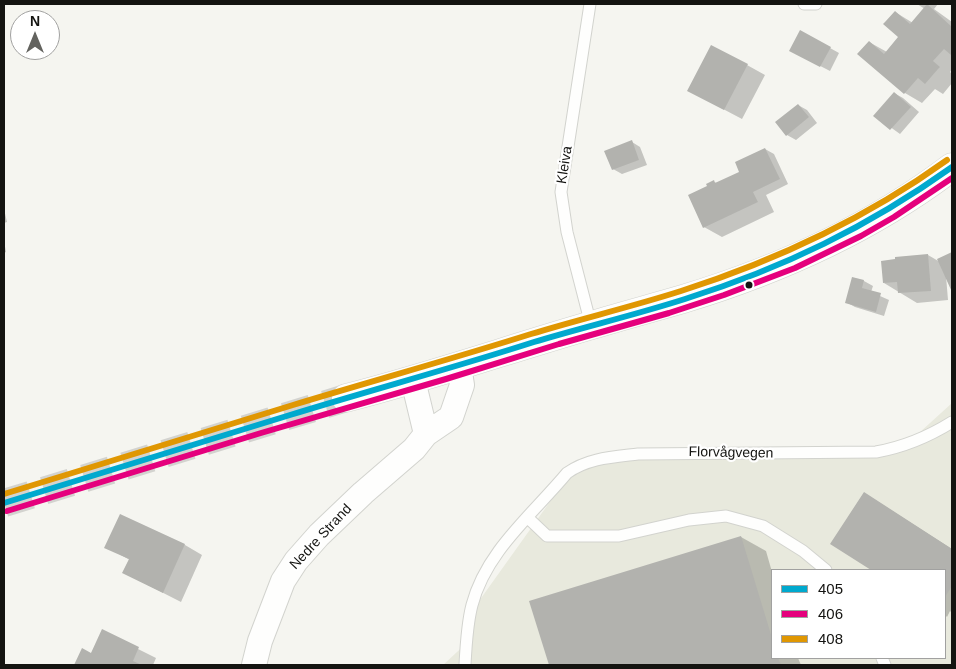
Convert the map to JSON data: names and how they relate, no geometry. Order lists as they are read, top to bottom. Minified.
{"streets":{"street":["Nedre Strand"],"lane":["Kleiva","Florvågvegen"]},"lines":["transit line 408","transit line 405","transit line 406"],"legend":["405","406","408"],"north":"top"}
